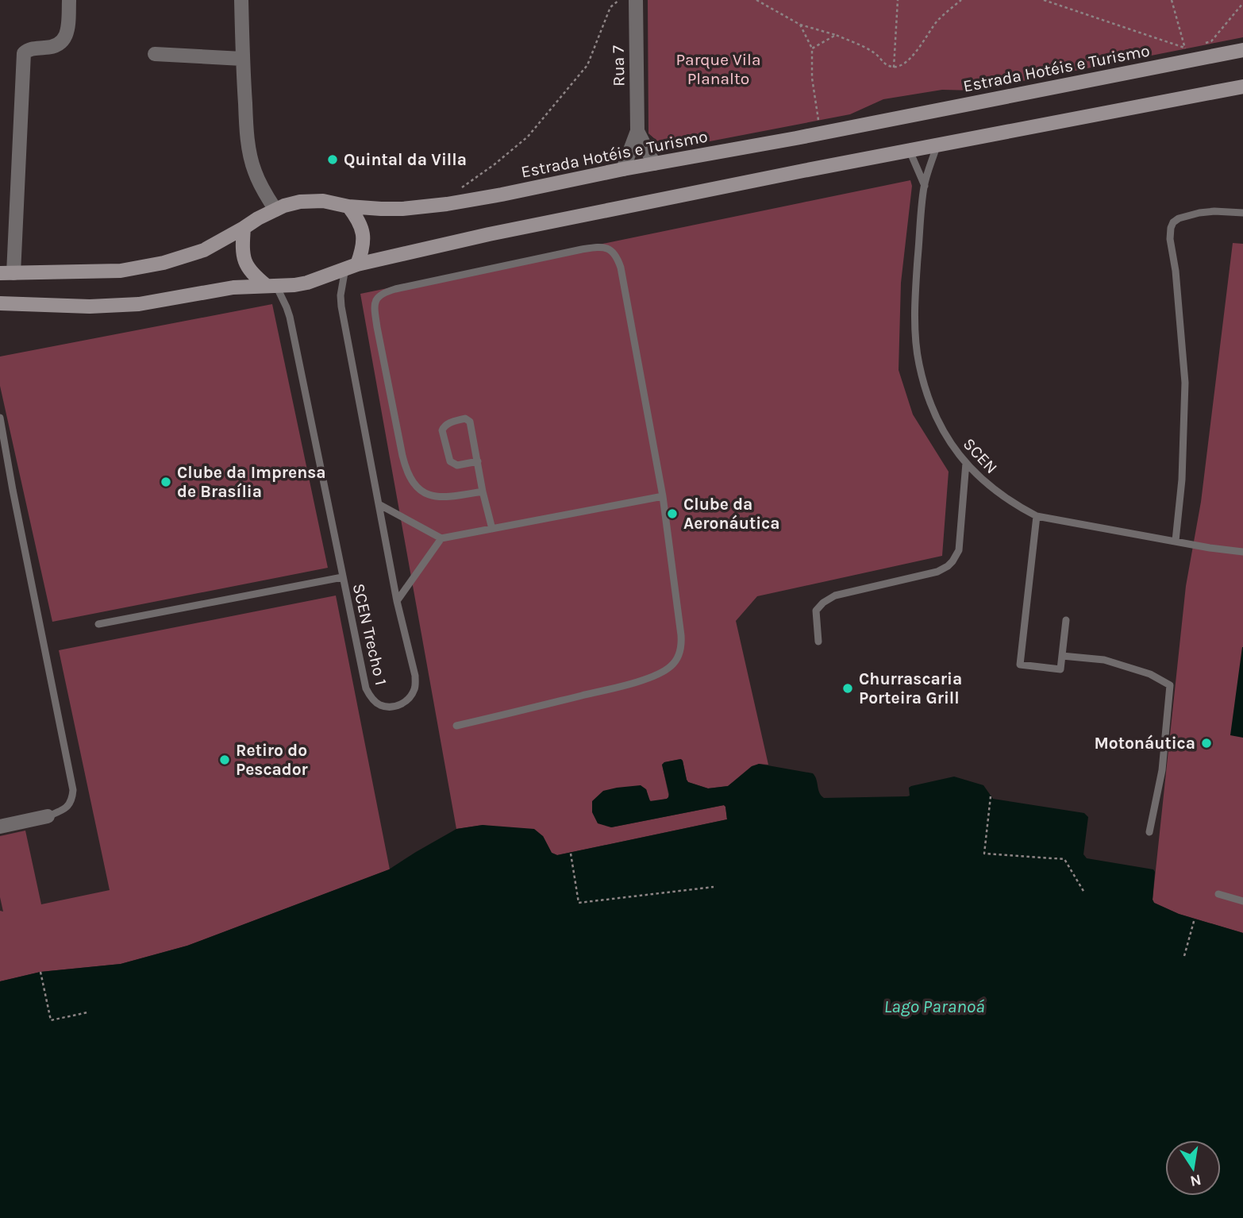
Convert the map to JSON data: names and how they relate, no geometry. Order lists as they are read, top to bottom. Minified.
{"streets":{"main road":["Estrada Hotéis e Turismo"],"street":["Rua 7"],"lane":["SCEN","SCEN Trecho 1"]},"crossings":[["Rua 7","Estrada Hotéis e Turismo"],["Estrada Hotéis e Turismo","SCEN Trecho 1"]],"water":["Lago Paranoá"],"parks":["Parque Vila Planalto"],"places":["Quintal da Villa","Clube da Imprensa de Brasília","Clube da Aeronáutica","Churrascaria Porteira Grill","Motonáutica","Retiro do Pescador"],"north":"bottom"}
